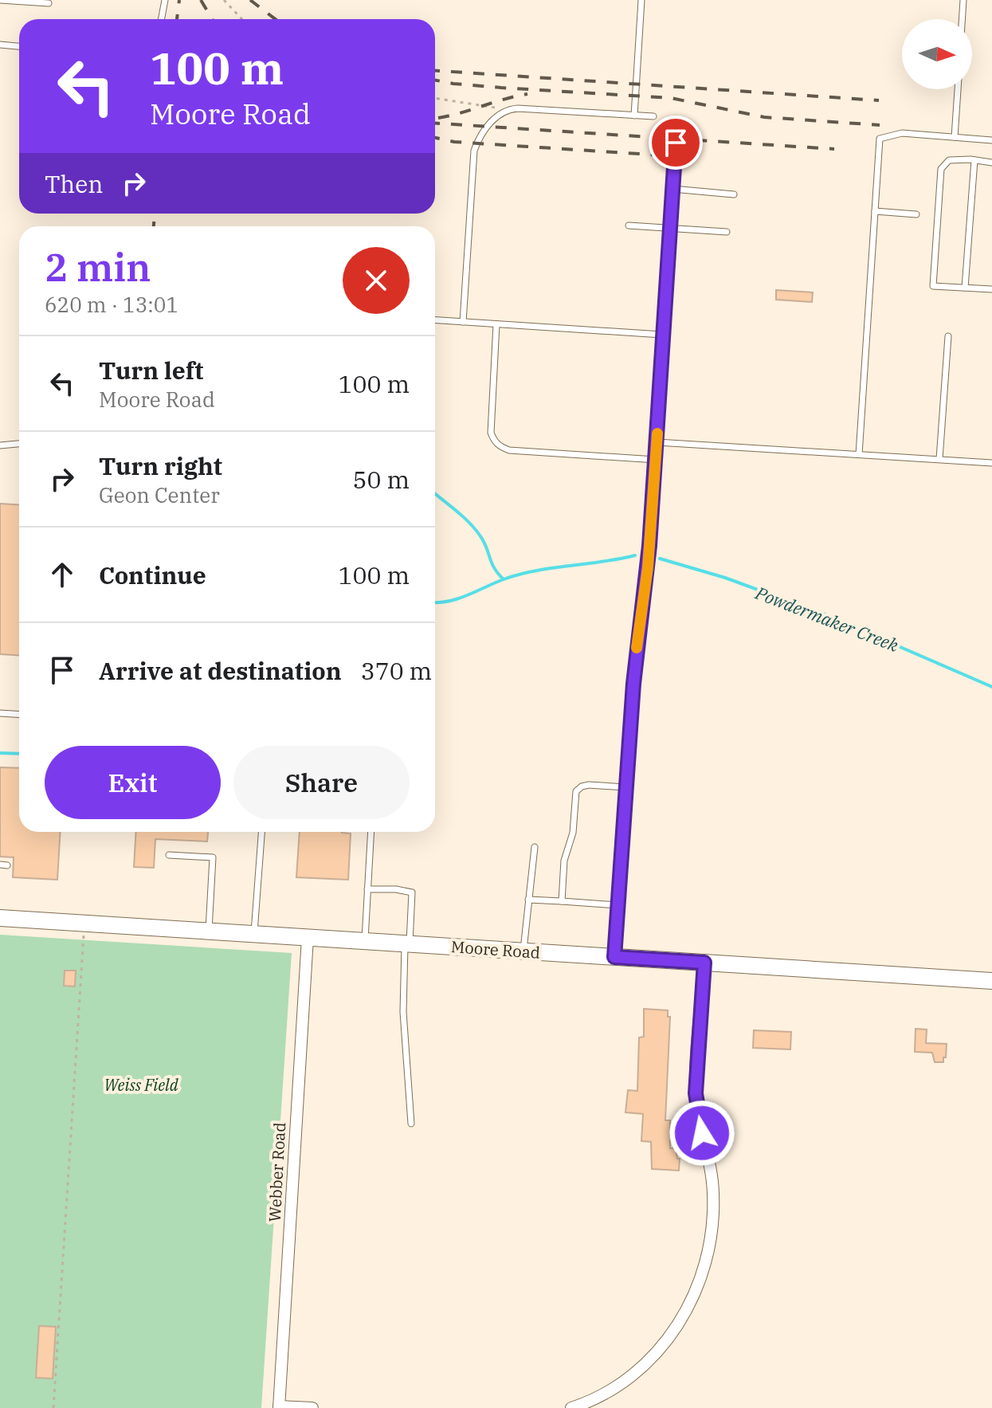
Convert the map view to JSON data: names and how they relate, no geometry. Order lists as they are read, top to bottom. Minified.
{"streets":{"street":["Moore Road","Webber Road"]},"crossings":[["Moore Road","Webber Road"]],"water":["Powdermaker Creek"],"parks":["Weiss Field"],"north":"right","page":{"turn":["100 m","Moore Road"],"then":"Then","heading":["2 min","620 m · 13:01"],"list":[{"name":"Turn left","note":"Moore Road","value":"100 m"},{"name":"Turn right","note":"Geon Center","value":"50 m"},{"name":"Continue","value":"100 m"},{"name":"Arrive at destination","value":"370 m"}],"buttons":["Exit","Share"]}}
